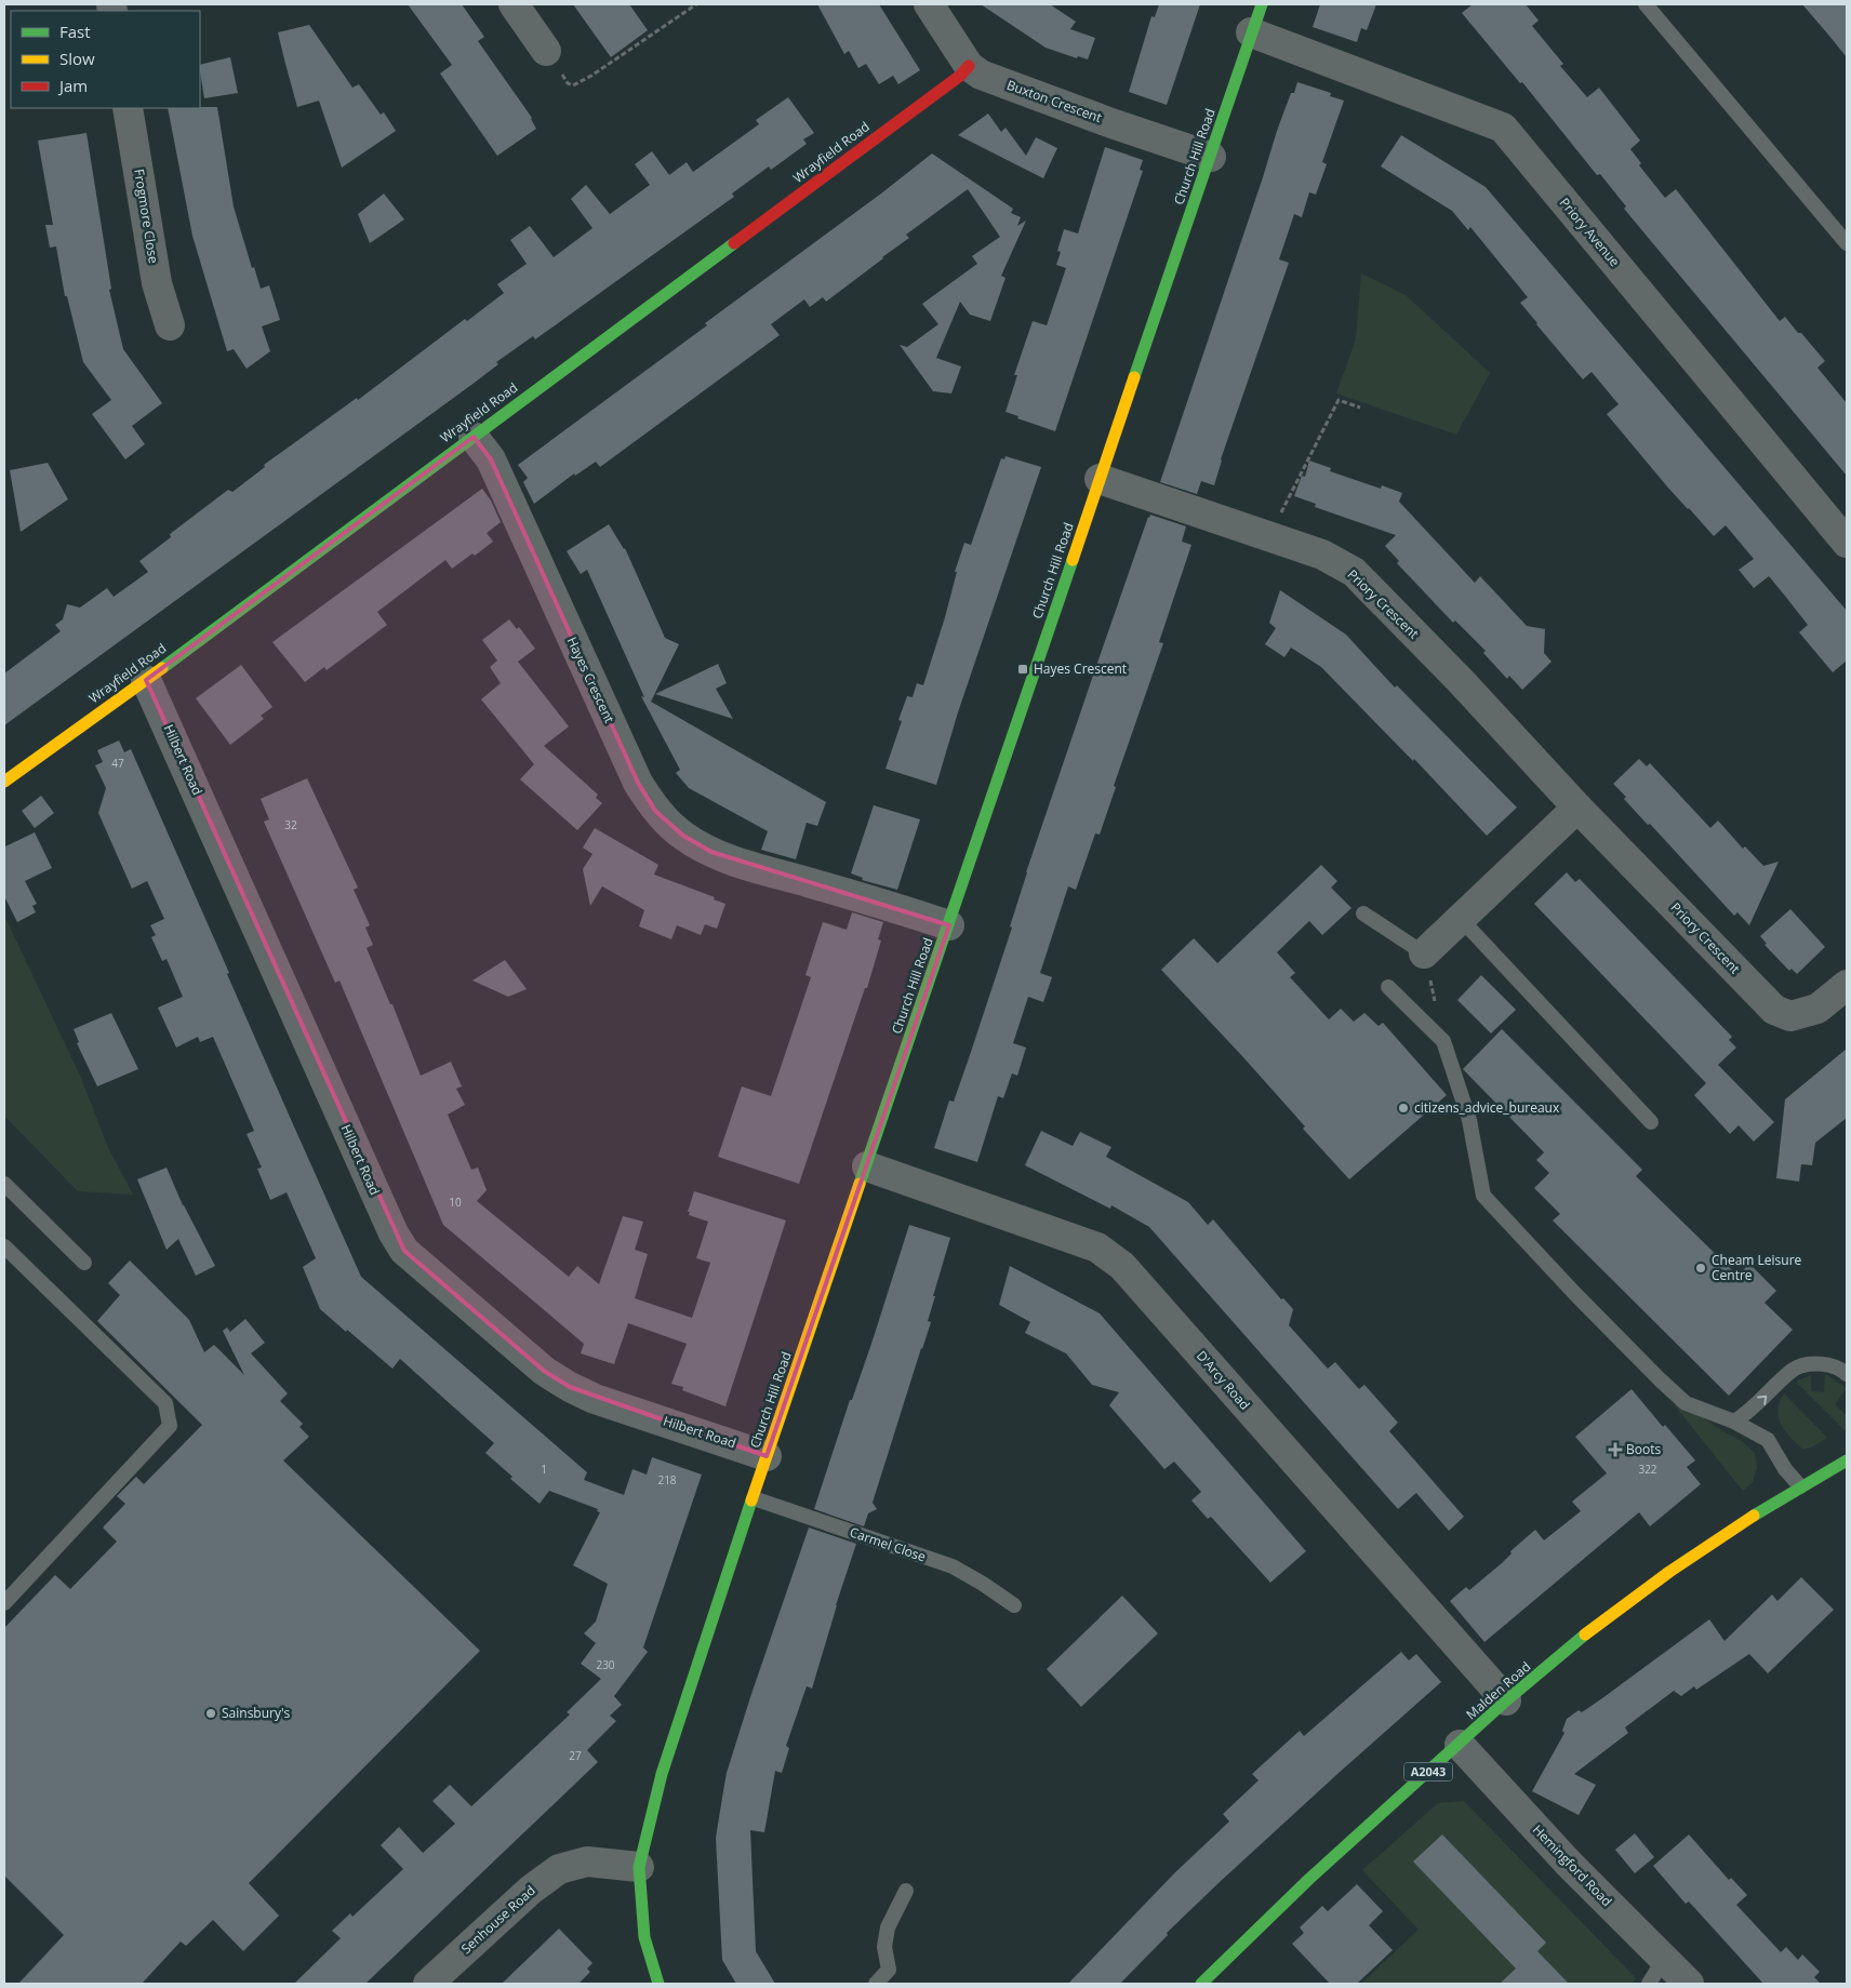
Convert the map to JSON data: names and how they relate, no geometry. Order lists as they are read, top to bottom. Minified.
{"streets":{"street":["Buxton Crescent","Wrayfield Road","Church Hill Road","Frogmore Close","Priory Avenue","Priory Crescent","Hayes Crescent","Hilbert Road","D'Arcy Road","Malden Road","A2043","Hemingford Road","Senhouse Road"],"lane":["Carmel Close"]},"crossings":[["Buxton Crescent","Wrayfield Road"],["Buxton Crescent","Church Hill Road"],["Wrayfield Road","Hayes Crescent"],["Wrayfield Road","Hilbert Road"],["Church Hill Road","Priory Avenue"],["Church Hill Road","Priory Crescent"],["Church Hill Road","Hayes Crescent"],["Church Hill Road","Hilbert Road"],["Church Hill Road","D'Arcy Road"],["Church Hill Road","Carmel Close"],["Church Hill Road","Senhouse Road"],["D'Arcy Road","Malden Road"],["Malden Road","Hemingford Road"]],"places":{"transit":["Hayes Crescent"],"other":["citizens_advice_bureaux","Cheam Leisure Centre","Sainsbury's"],"health":["Boots"]},"house_numbers":["47","32","10","1","322","218","230","27"],"legend":["Fast","Slow","Jam"]}
